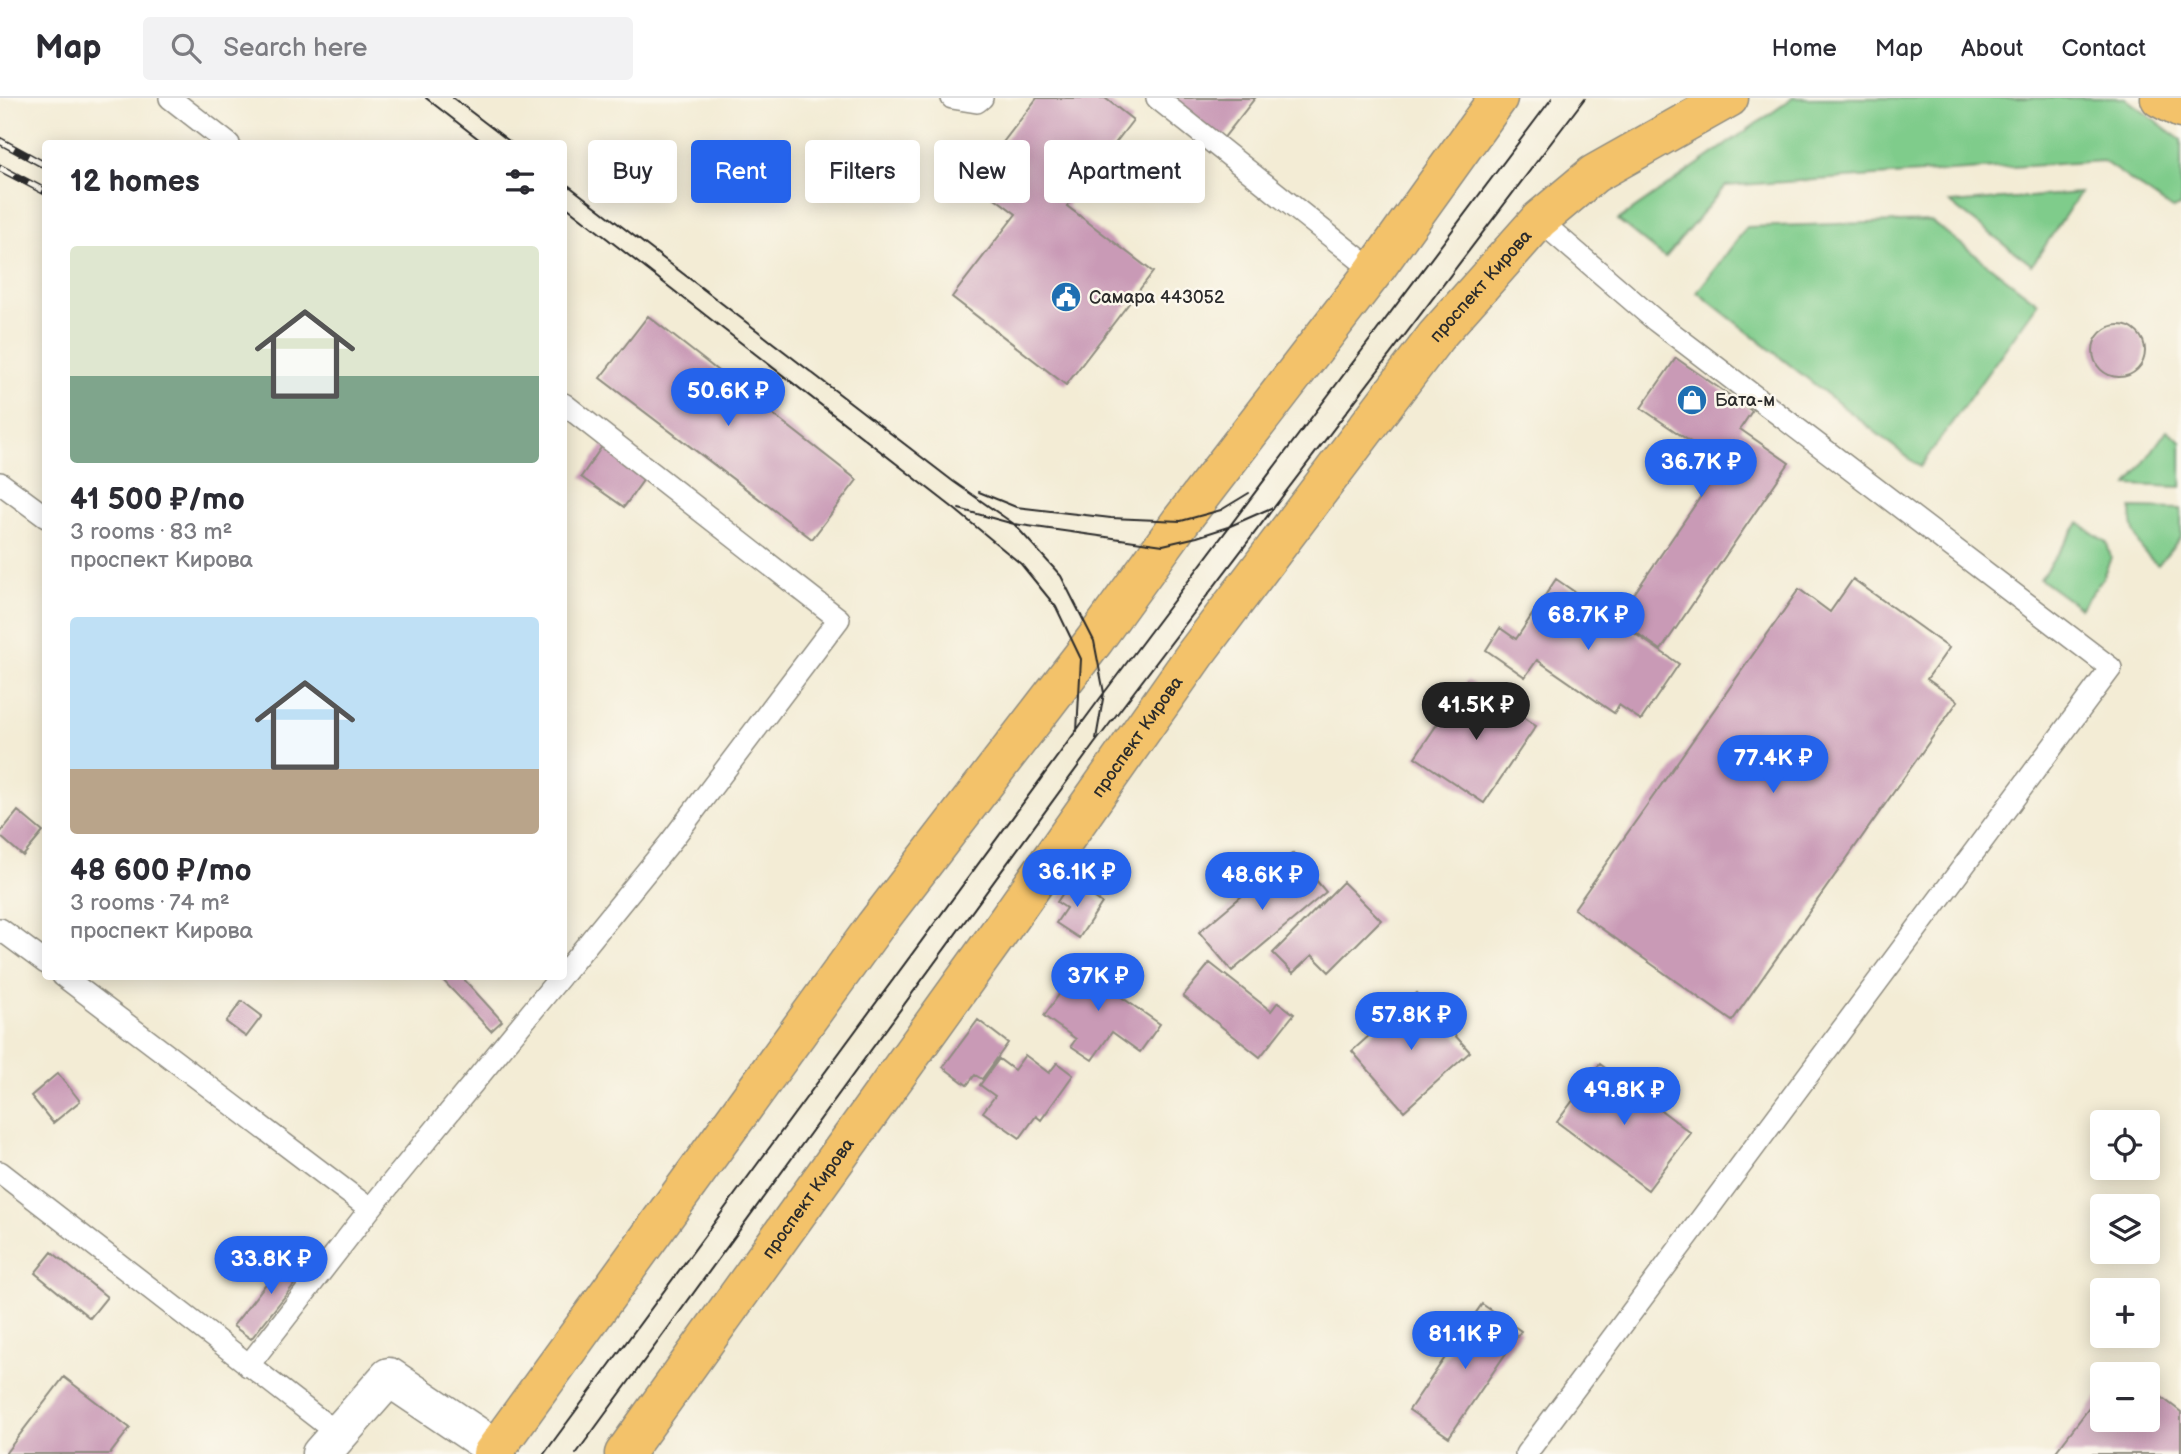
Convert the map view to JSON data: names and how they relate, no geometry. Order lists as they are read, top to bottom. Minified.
{"streets":{"main road":["проспект Кирова"]},"places":{"public building":["Самара 443052"],"shop":["Бата-м"]},"page":{"header":"Map","search":"Search here","nav":["Home","Map","About","Contact"],"chip":["Buy","Rent","Filters","New","Apartment"],"heading":"12 homes","list":[{"name":"41 500 ₽/mo","note":"3 rooms · 83 m² · проспект Кирова"},{"name":"48 600 ₽/mo","note":"3 rooms · 74 m² · проспект Кирова"}],"price":["50.6K ₽","36.7K ₽","68.7K ₽","41.5K ₽","77.4K ₽","36.1K ₽","48.6K ₽","37K ₽","57.8K ₽","49.8K ₽","33.8K ₽","81.1K ₽"],"map_buttons":["+","−"]}}
